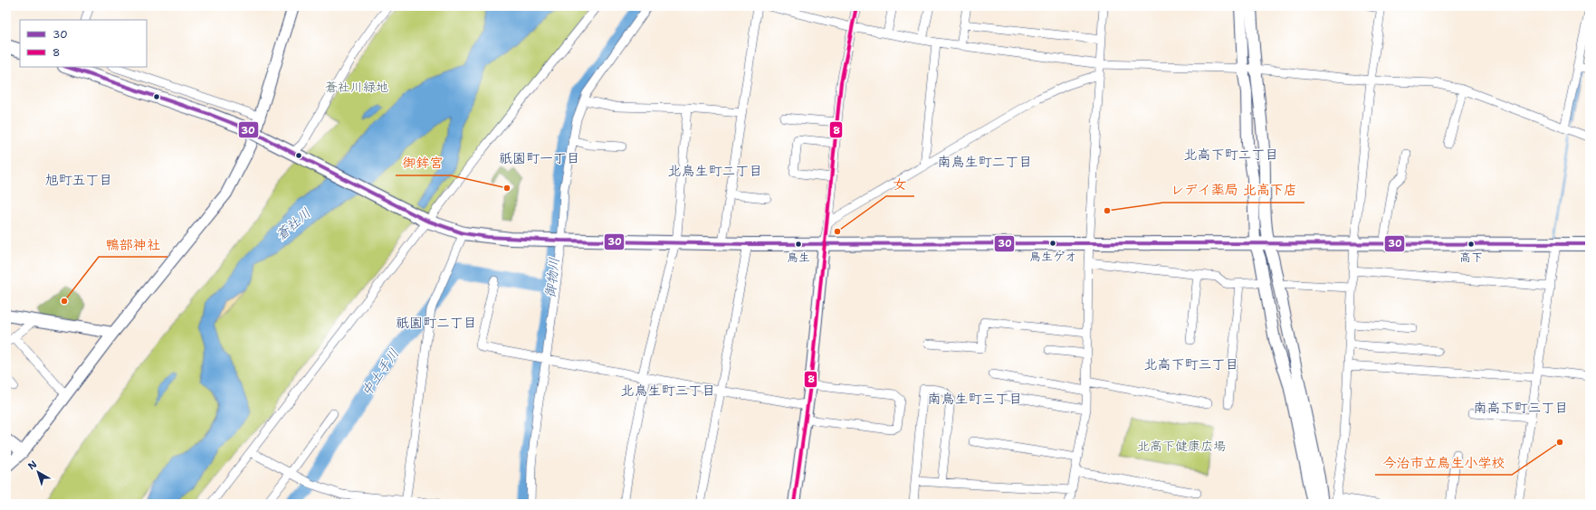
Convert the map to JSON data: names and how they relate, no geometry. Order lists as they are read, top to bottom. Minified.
{"districts":["北高下町二丁目","祇園町一丁目","南鳥生町二丁目","北鳥生町二丁目","旭町五丁目","祇園町二丁目","北高下町三丁目","北鳥生町三丁目","南鳥生町三丁目","南高下町三丁目"],"water":["蒼社川","御物川","中土手川"],"parks":["蒼社川緑地","北高下健康広場"],"places":["御鉾宮","レデイ薬局 北高下店","女","鳥生ゲオ","鳥生","高下","鴨部神社","今治市立鳥生小学校"],"lines":["transit line 8","transit line 30"],"legend":["30","8"],"north":"top left"}
